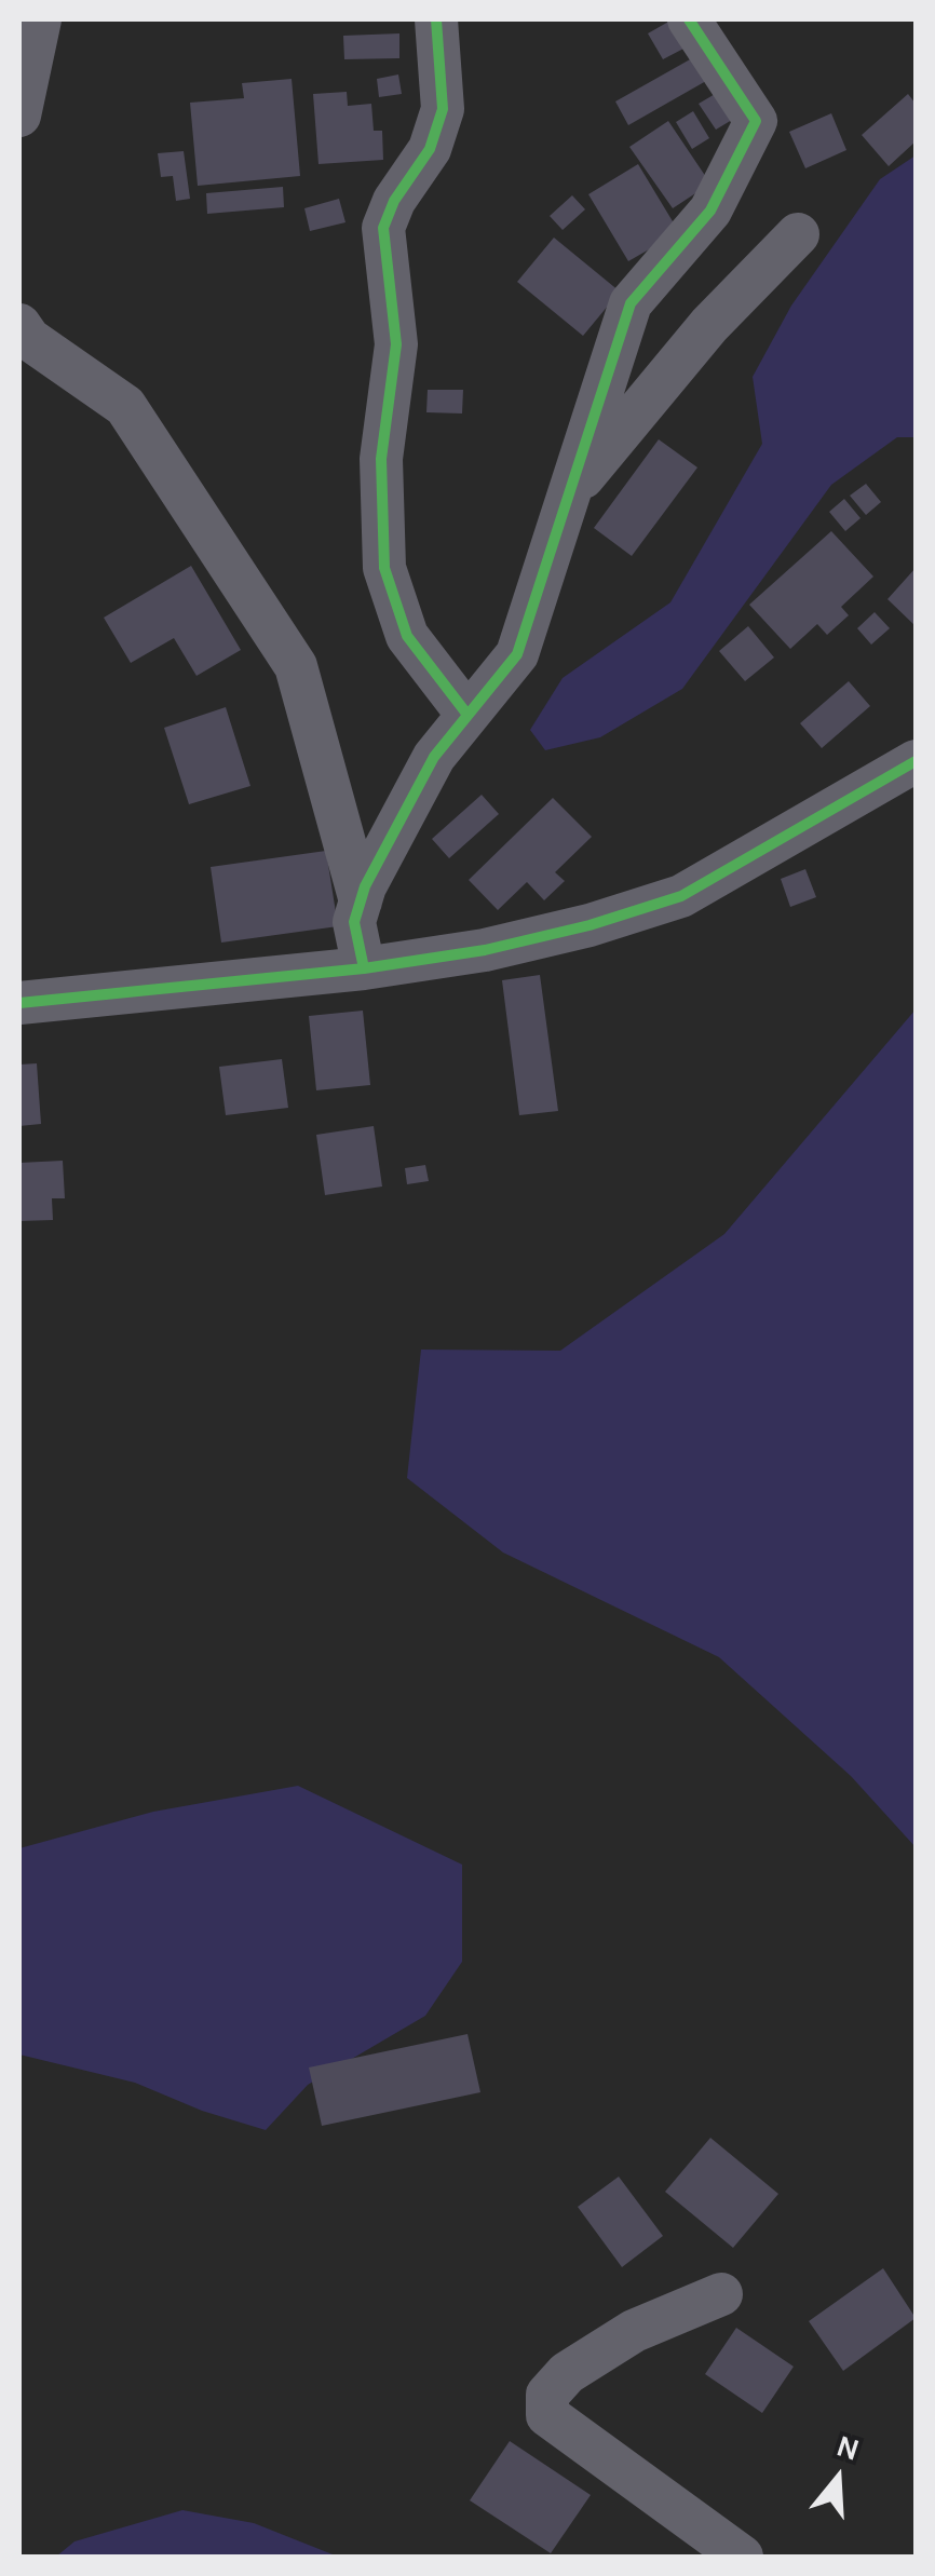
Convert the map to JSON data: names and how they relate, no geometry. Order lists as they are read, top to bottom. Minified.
{"north":"top"}
